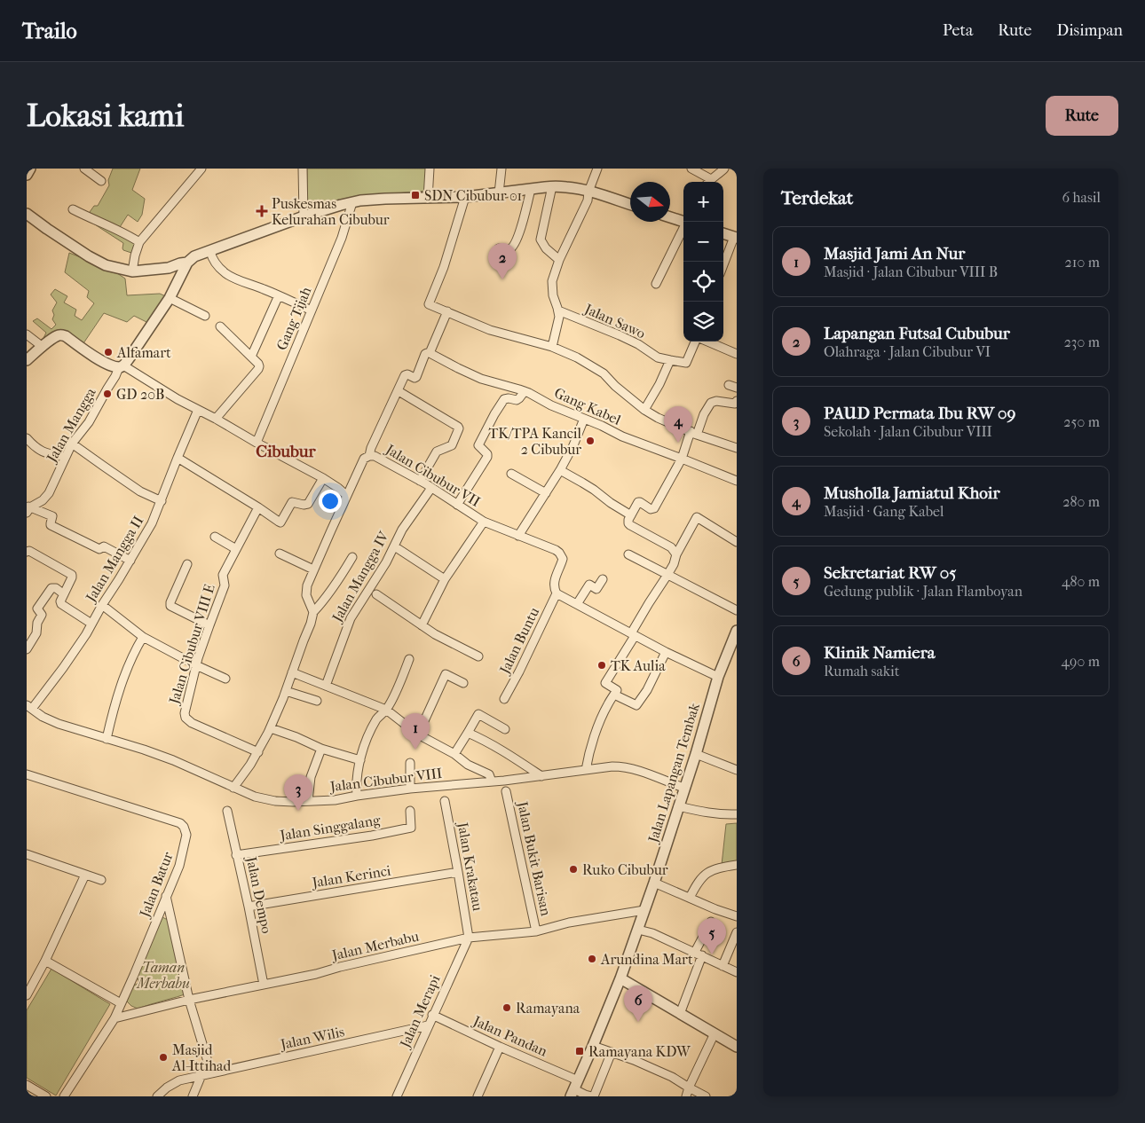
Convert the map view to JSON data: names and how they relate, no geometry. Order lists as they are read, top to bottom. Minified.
{"streets":{"street":["Gang Tijah","Jalan Sawo","Gang Kabel","Jalan Mangga","Jalan Cibubur VII","Jalan Mangga II","Jalan Mangga IV","Jalan Buntu","Jalan Cibubur VIII E","Jalan Lapangan Tembak","Jalan Cibubur VIII","Jalan Singgalang","Jalan Bukit Barisan","Jalan Krakatau","Jalan Kerinci","Jalan Batur","Jalan Dempo","Jalan Merbabu","Jalan Merapi","Jalan Pandan","Jalan Wilis"]},"crossings":[["Jalan Cibubur VII","Jalan Mangga IV"],["Jalan Cibubur VII","Jalan Buntu"],["Jalan Mangga II","Jalan Cibubur VIII"],["Jalan Lapangan Tembak","Jalan Cibubur VIII"],["Jalan Lapangan Tembak","Jalan Merbabu"],["Jalan Lapangan Tembak","Jalan Pandan"],["Jalan Singgalang","Jalan Dempo"],["Jalan Bukit Barisan","Jalan Merbabu"],["Jalan Krakatau","Jalan Kerinci"],["Jalan Krakatau","Jalan Merbabu"],["Jalan Krakatau","Jalan Merapi"],["Jalan Kerinci","Jalan Dempo"],["Jalan Batur","Jalan Merbabu"],["Jalan Dempo","Jalan Merbabu"],["Jalan Merbabu","Jalan Merapi"],["Jalan Merapi","Jalan Pandan"],["Jalan Merapi","Jalan Wilis"]],"districts":["Cibubur"],"parks":["Taman Merbabu"],"places":{"transit":["SDN Cibubur 01","Ramayana KDW"],"health":["Puskesmas Kelurahan Cibubur"],"other":["Alfamart","GD 20B","TK/TPA Kancil 2 Cibubur","TK Aulia","Ruko Cibubur","Arundina Mart","Ramayana","Masjid Al-Ittihad"]},"north":"right","page":{"header":"Trailo","nav":["Peta","Rute","Disimpan"],"buttons":"Rute","title":"Lokasi kami","heading":["Terdekat","6 hasil"],"map_buttons":["+","−"],"list":[{"mark":"1","name":"Masjid Jami An Nur","note":"Masjid · Jalan Cibubur VIII B","value":"210 m"},{"mark":"2","name":"Lapangan Futsal Cububur","note":"Olahraga · Jalan Cibubur VI","value":"230 m"},{"mark":"3","name":"PAUD Permata Ibu RW 09","note":"Sekolah · Jalan Cibubur VIII","value":"250 m"},{"mark":"4","name":"Musholla Jamiatul Khoir","note":"Masjid · Gang Kabel","value":"280 m"},{"mark":"5","name":"Sekretariat RW 05","note":"Gedung publik · Jalan Flamboyan","value":"480 m"},{"mark":"6","name":"Klinik Namiera","note":"Rumah sakit","value":"490 m"}],"pins":["2","4","1","3","5","6"]}}
